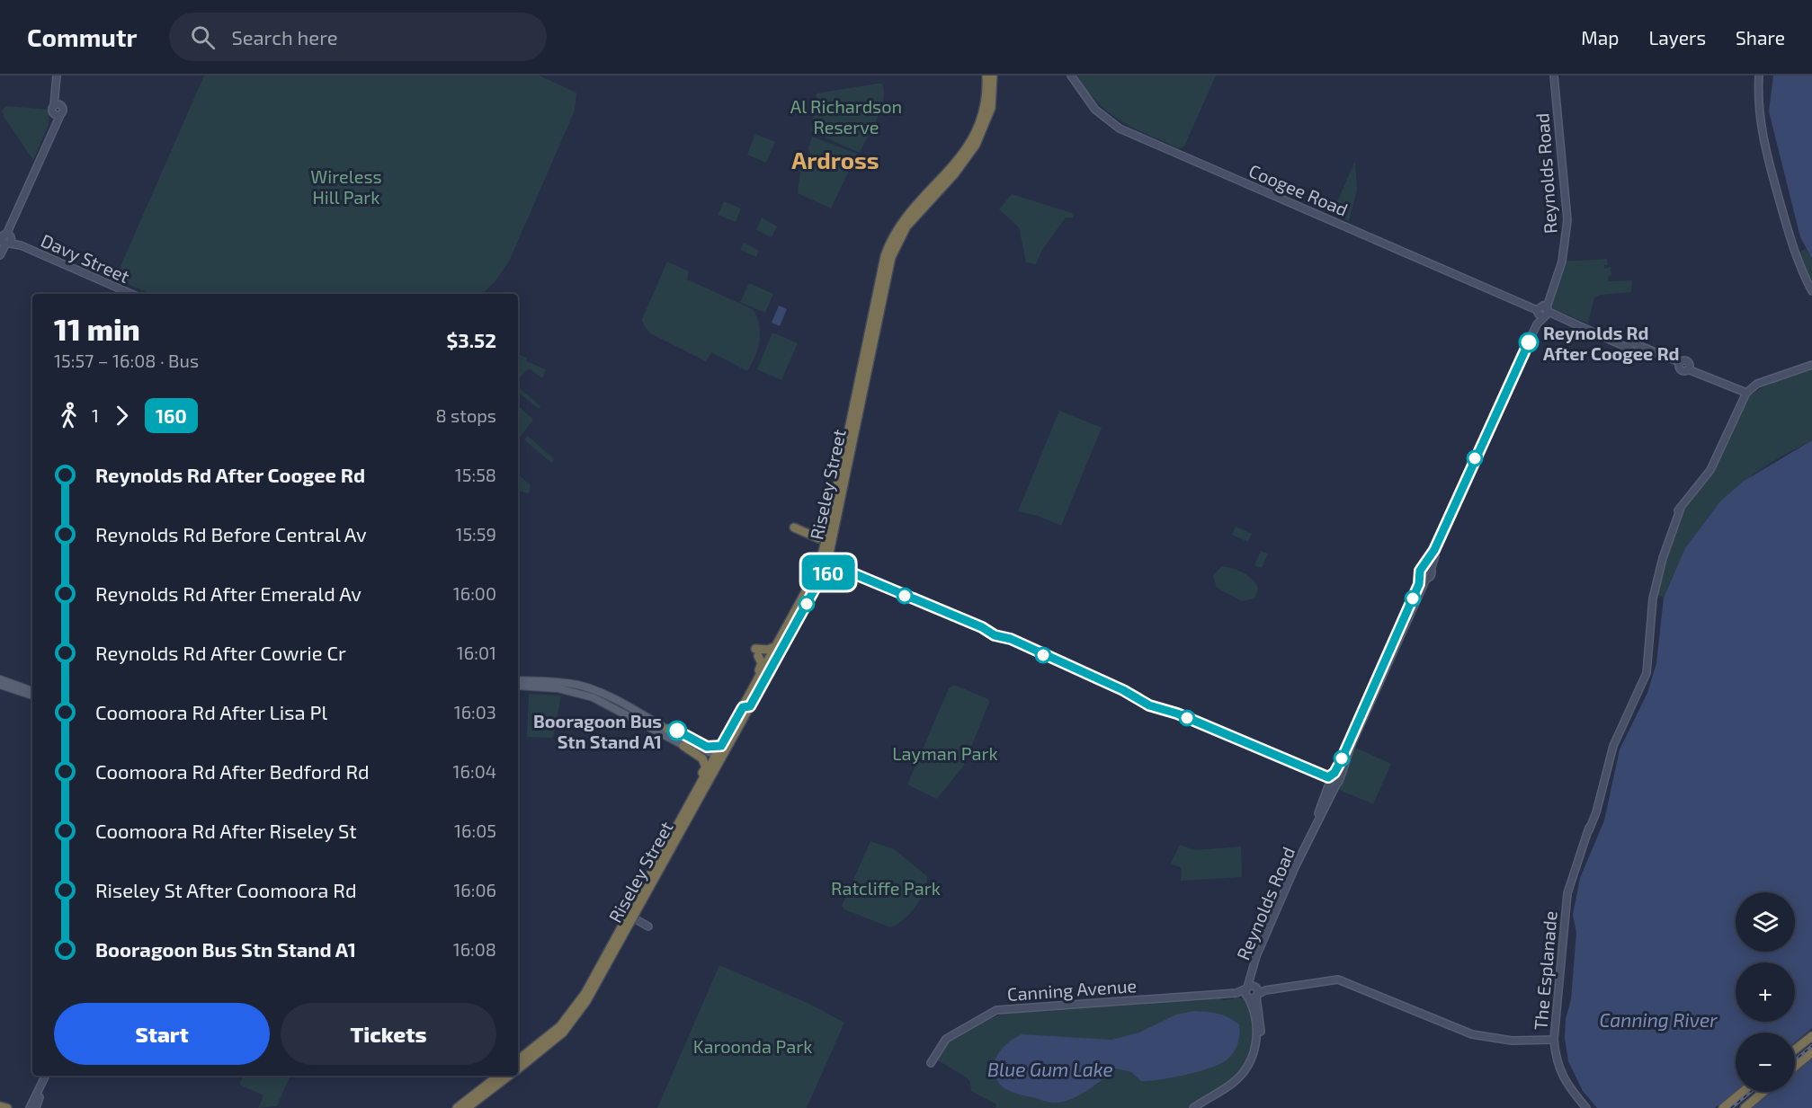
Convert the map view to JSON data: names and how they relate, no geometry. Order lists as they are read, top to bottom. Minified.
{"streets":{"highway":["Riseley Street"],"street":["Reynolds Road","Coogee Road","Davy Street","The Esplanade","Canning Avenue"]},"crossings":[["Reynolds Road","Coogee Road"],["Reynolds Road","Canning Avenue"],["Coogee Road","The Esplanade"],["The Esplanade","Canning Avenue"]],"districts":["Ardross"],"water":["Canning River","Blue Gum Lake"],"parks":["Al Richardson Reserve","Wireless Hill Park","Layman Park","Ratcliffe Park","Karoonda Park"],"places":["Reynolds Rd After Coogee Rd","Booragoon Bus Stn Stand A1"],"lines":["bus line 160"],"page":{"header":"Commutr","search":"Search here","nav":["Map","Layers","Share"],"on_map":"160","heading":["11 min","15:57 – 16:08 · Bus","$3.52"],"legs":["1","160","8 stops"],"list":[{"name":"Reynolds Rd After Coogee Rd","value":"15:58"},{"name":"Reynolds Rd Before Central Av","value":"15:59"},{"name":"Reynolds Rd After Emerald Av","value":"16:00"},{"name":"Reynolds Rd After Cowrie Cr","value":"16:01"},{"name":"Coomoora Rd After Lisa Pl","value":"16:03"},{"name":"Coomoora Rd After Bedford Rd","value":"16:04"},{"name":"Coomoora Rd After Riseley St","value":"16:05"},{"name":"Riseley St After Coomoora Rd","value":"16:06"},{"name":"Booragoon Bus Stn Stand A1","value":"16:08"}],"map_buttons":["+","−"],"buttons":["Start","Tickets"]}}
